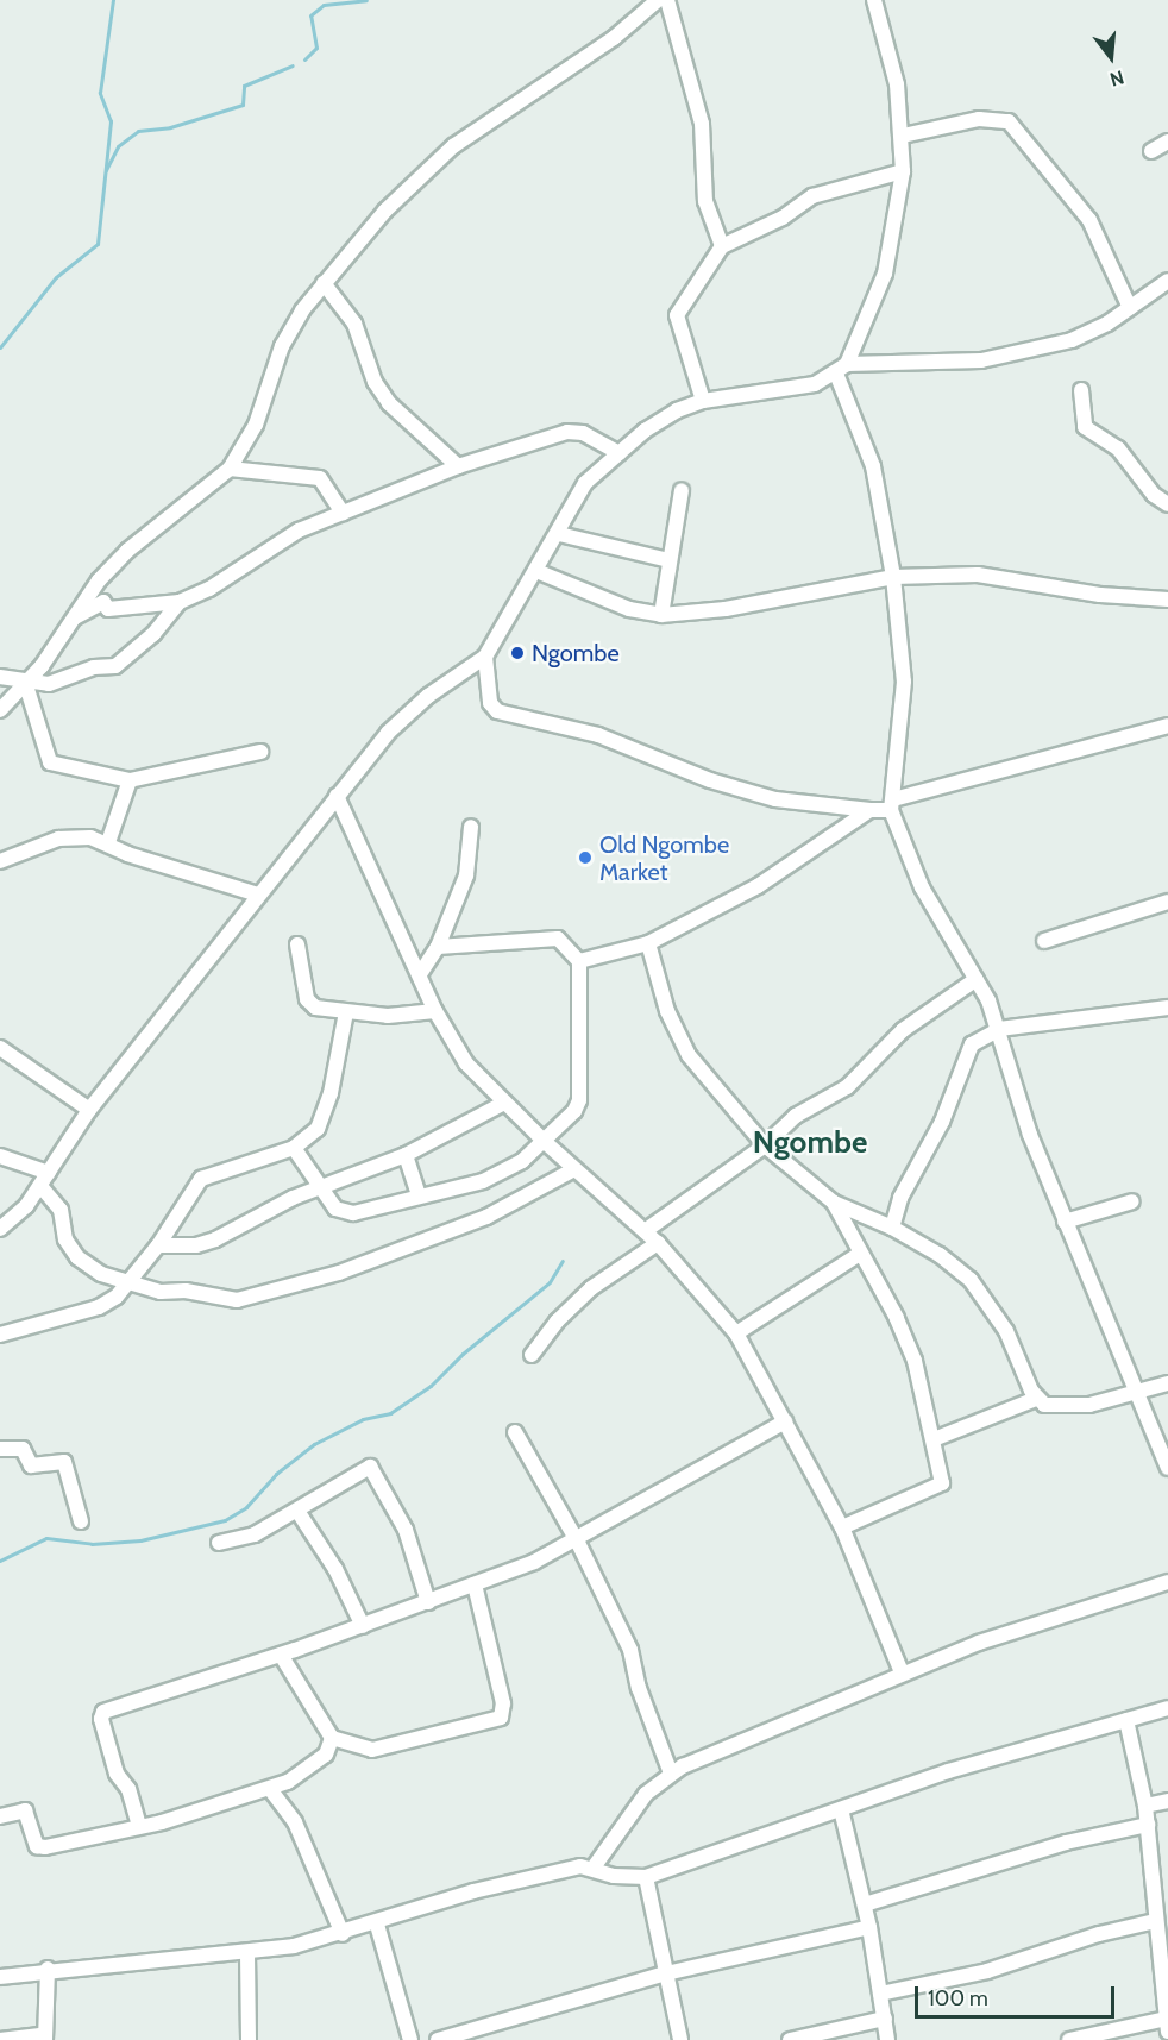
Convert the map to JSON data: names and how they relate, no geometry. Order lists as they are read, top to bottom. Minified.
{"districts":["Ngombe"],"places":["Ngombe","Old Ngombe Market"],"scale_bar":"100 m","north":"bottom"}
